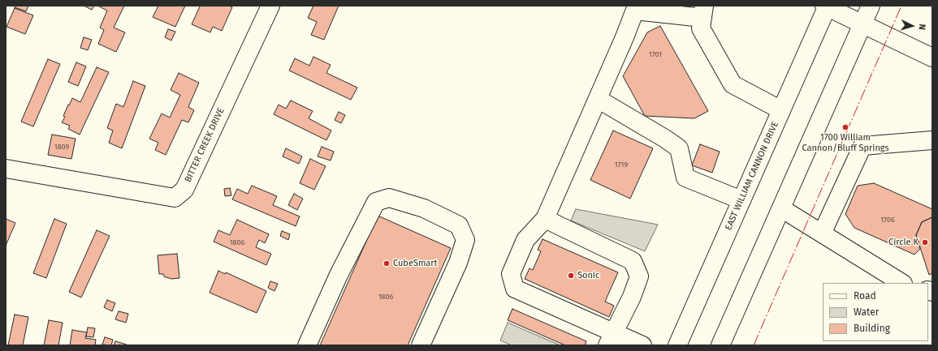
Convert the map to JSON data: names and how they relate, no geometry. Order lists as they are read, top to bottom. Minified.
{"streets":{"main road":["BITTER CREEK DRIVE","EAST WILLIAM CANNON DRIVE"]},"places":["1700 William Cannon/Bluff Springs","Circle K","CubeSmart","Sonic"],"house_numbers":["1701","1809","1719","1706","1806","1806"],"legend":["Road","Water","Building"],"north":"right"}
